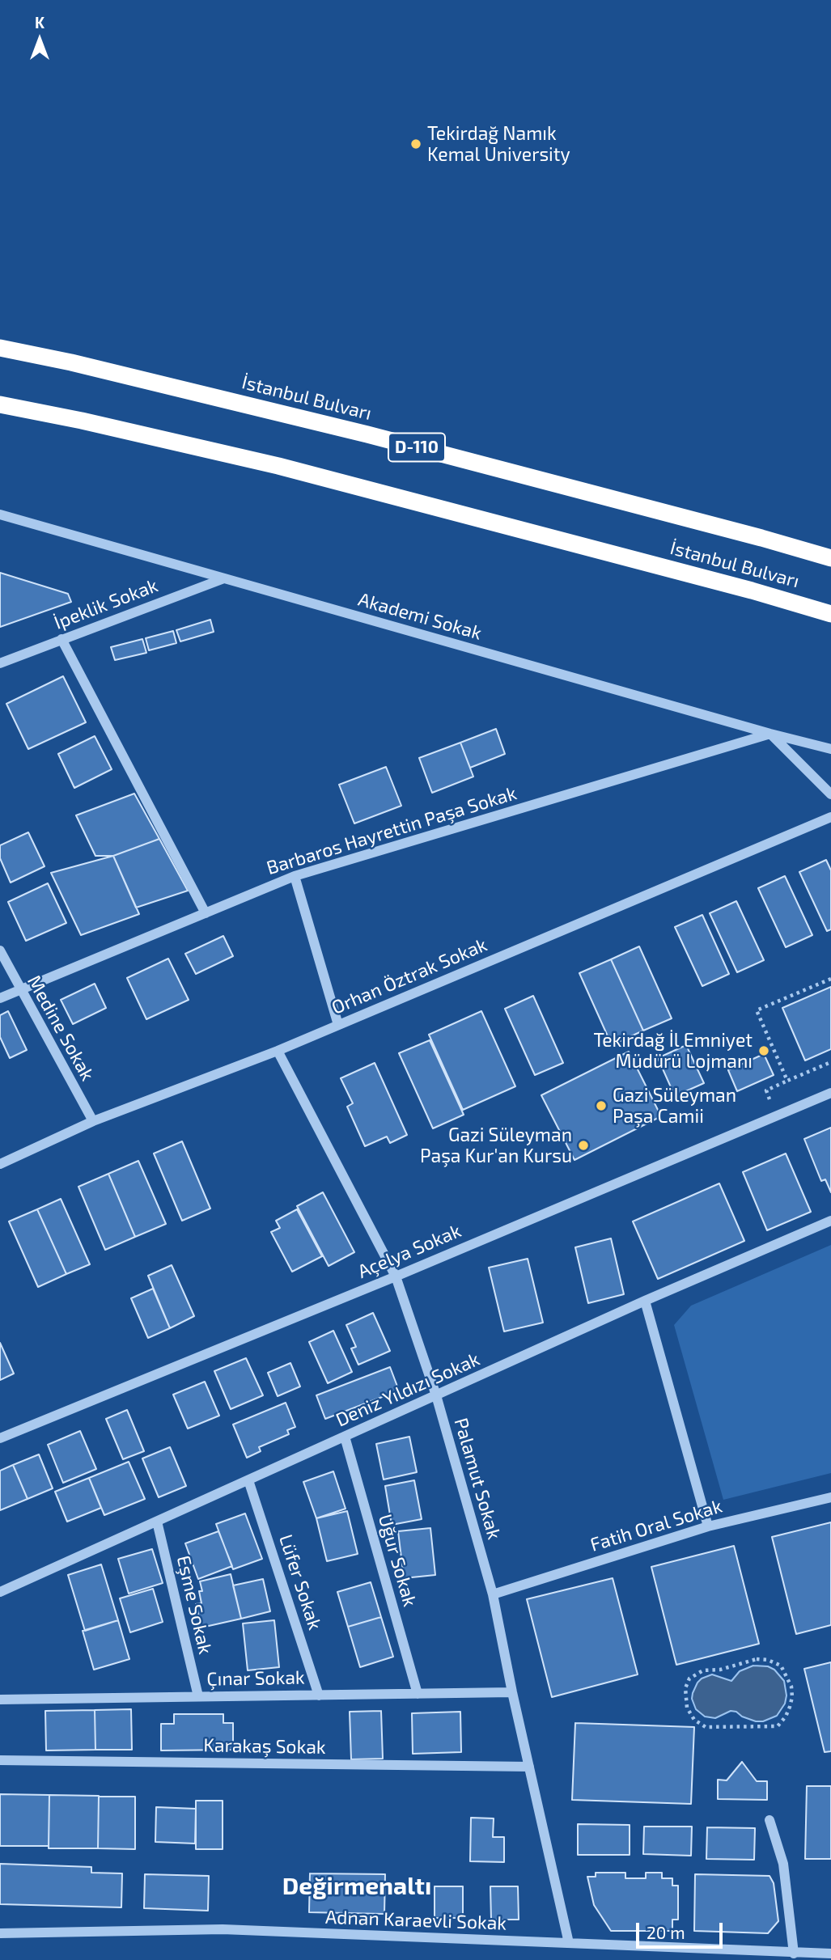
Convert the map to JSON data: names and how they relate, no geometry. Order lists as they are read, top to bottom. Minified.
{"streets":{"highway":["İstanbul Bulvarı","D-110"],"street":["İpeklik Sokak","Akademi Sokak","Barbaros Hayrettin Paşa Sokak","Orhan Öztrak Sokak","Medine Sokak","Açelya Sokak","Deniz Yıldızı Sokak","Palamut Sokak","Fatih Oral Sokak","Uğur Sokak","Lüfer Sokak","Eşme Sokak","Çınar Sokak","Karakaş Sokak","Adnan Karaevli Sokak"]},"crossings":[["İpeklik Sokak","Akademi Sokak"],["Akademi Sokak","Barbaros Hayrettin Paşa Sokak"],["Barbaros Hayrettin Paşa Sokak","Medine Sokak"],["Orhan Öztrak Sokak","Medine Sokak"],["Orhan Öztrak Sokak","Palamut Sokak"],["Açelya Sokak","Palamut Sokak"],["Deniz Yıldızı Sokak","Palamut Sokak"],["Deniz Yıldızı Sokak","Uğur Sokak"],["Deniz Yıldızı Sokak","Lüfer Sokak"],["Deniz Yıldızı Sokak","Eşme Sokak"],["Palamut Sokak","Fatih Oral Sokak"],["Palamut Sokak","Çınar Sokak"],["Palamut Sokak","Karakaş Sokak"],["Palamut Sokak","Adnan Karaevli Sokak"],["Uğur Sokak","Çınar Sokak"],["Lüfer Sokak","Çınar Sokak"],["Eşme Sokak","Çınar Sokak"]],"districts":["Değirmenaltı"],"places":["Tekirdağ Namık Kemal University","Tekirdağ İl Emniyet Müdürü Lojmanı","Gazi Süleyman Paşa Camii","Gazi Süleyman Paşa Kur'an Kursu"],"scale_bar":"20 m","north":"top"}
